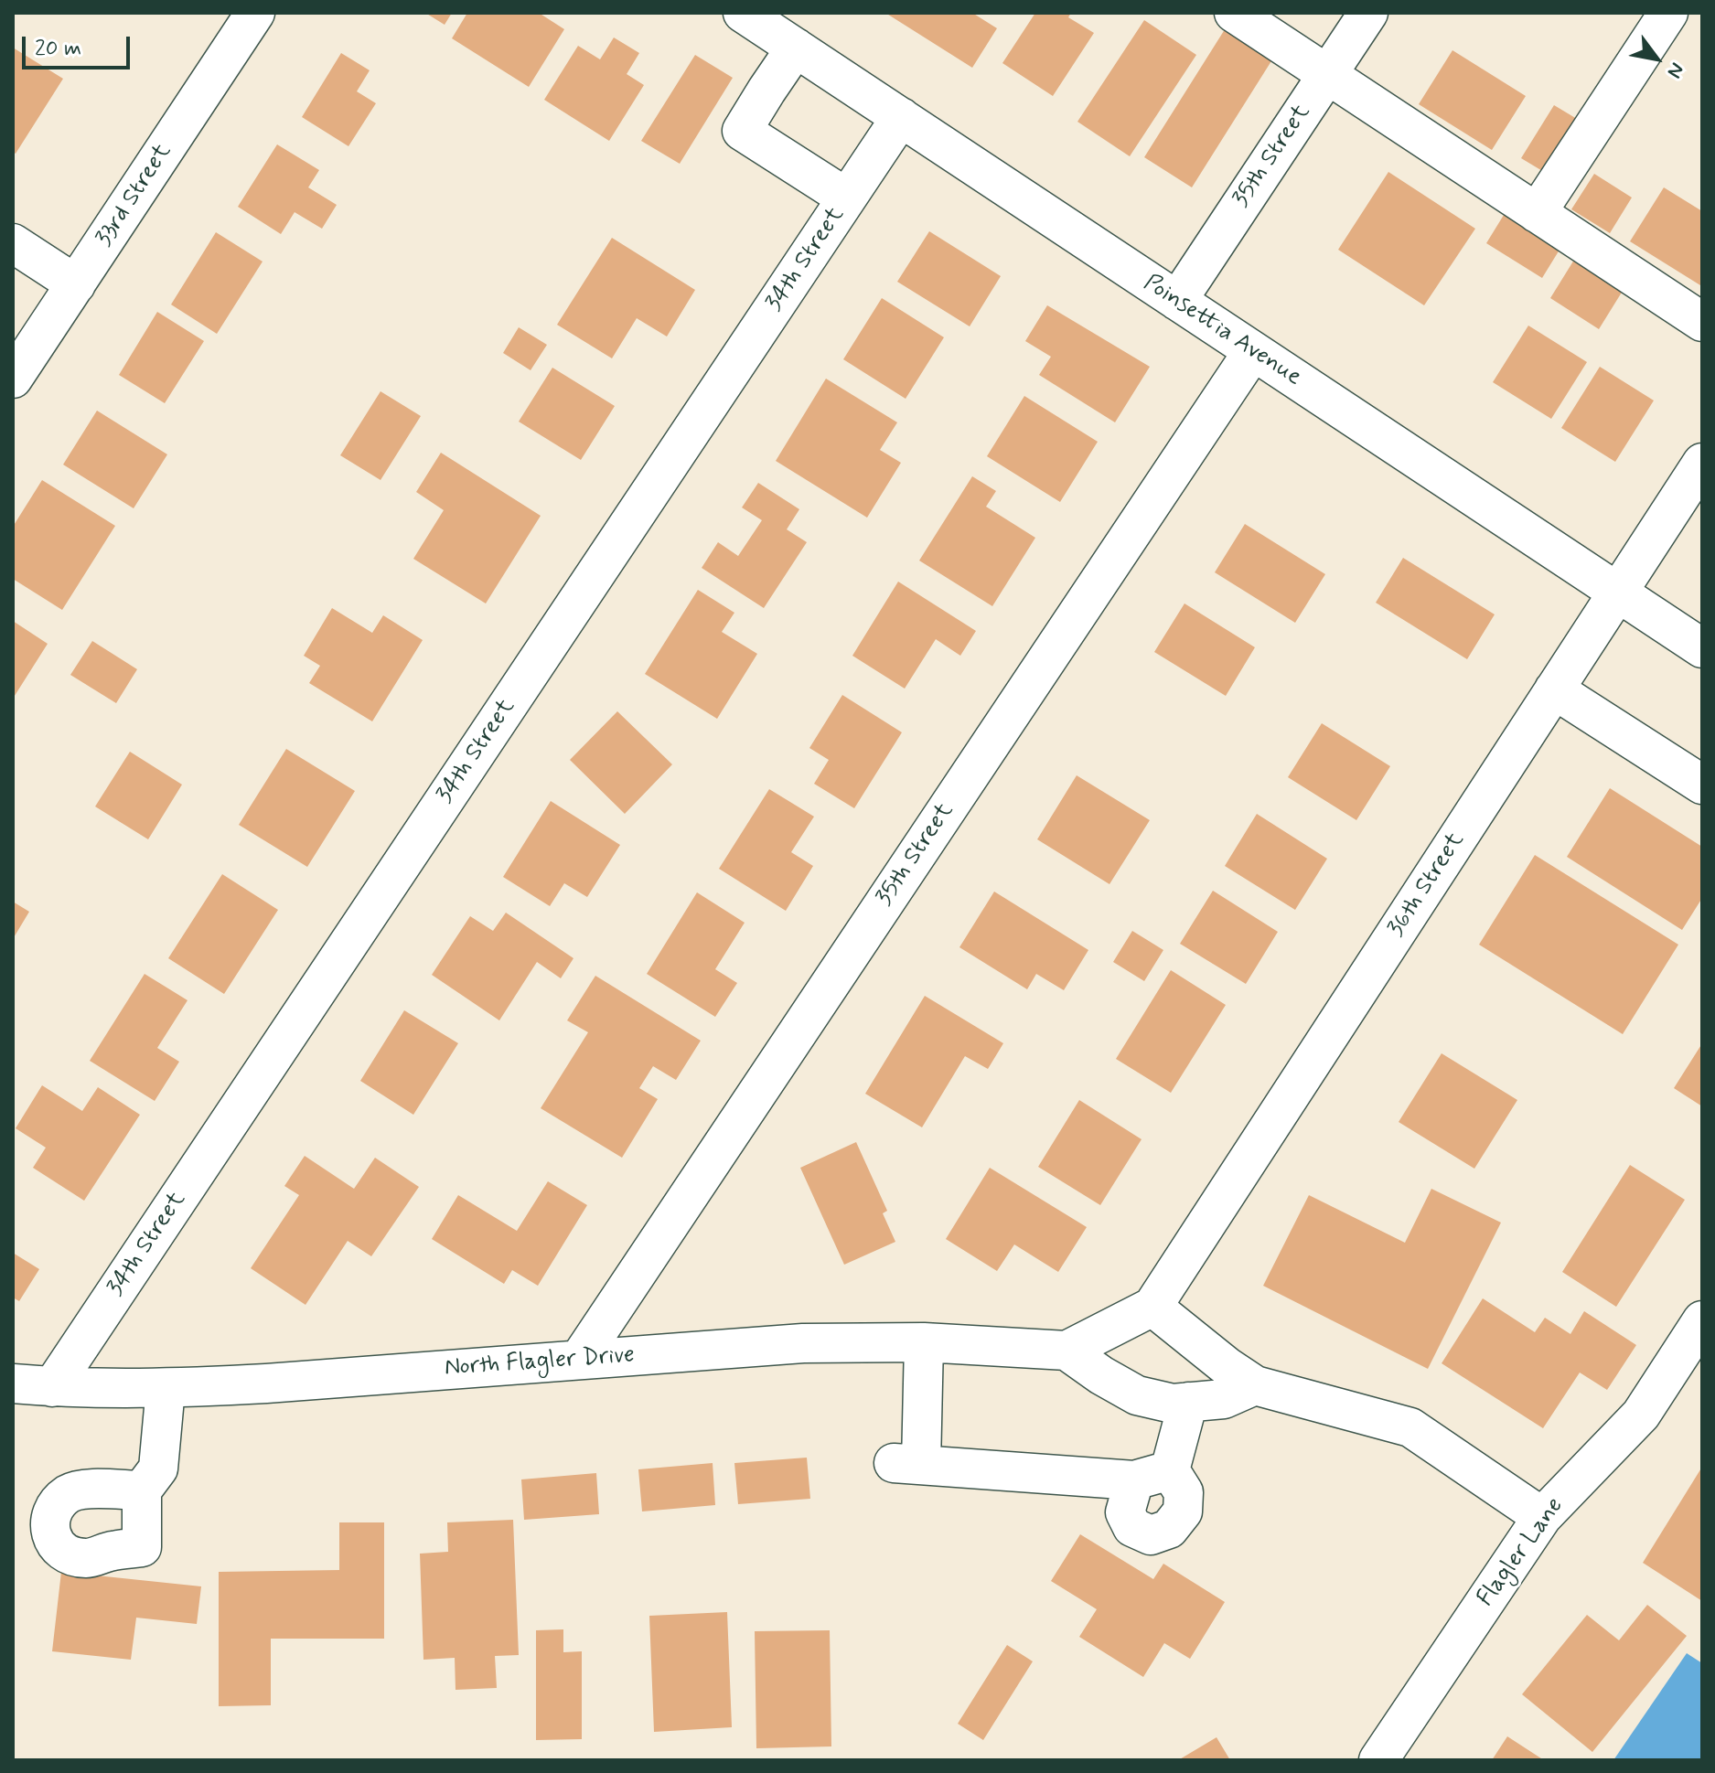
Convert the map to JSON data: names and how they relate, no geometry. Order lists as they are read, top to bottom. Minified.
{"streets":{"street":["35th Street","33rd Street","34th Street","Poinsettia Avenue","36th Street","North Flagler Drive","Flagler Lane"]},"crossings":[["35th Street","Poinsettia Avenue"],["35th Street","North Flagler Drive"],["34th Street","Poinsettia Avenue"],["34th Street","North Flagler Drive"],["Poinsettia Avenue","36th Street"]],"scale_bar":"20 m","north":"bottom right"}
